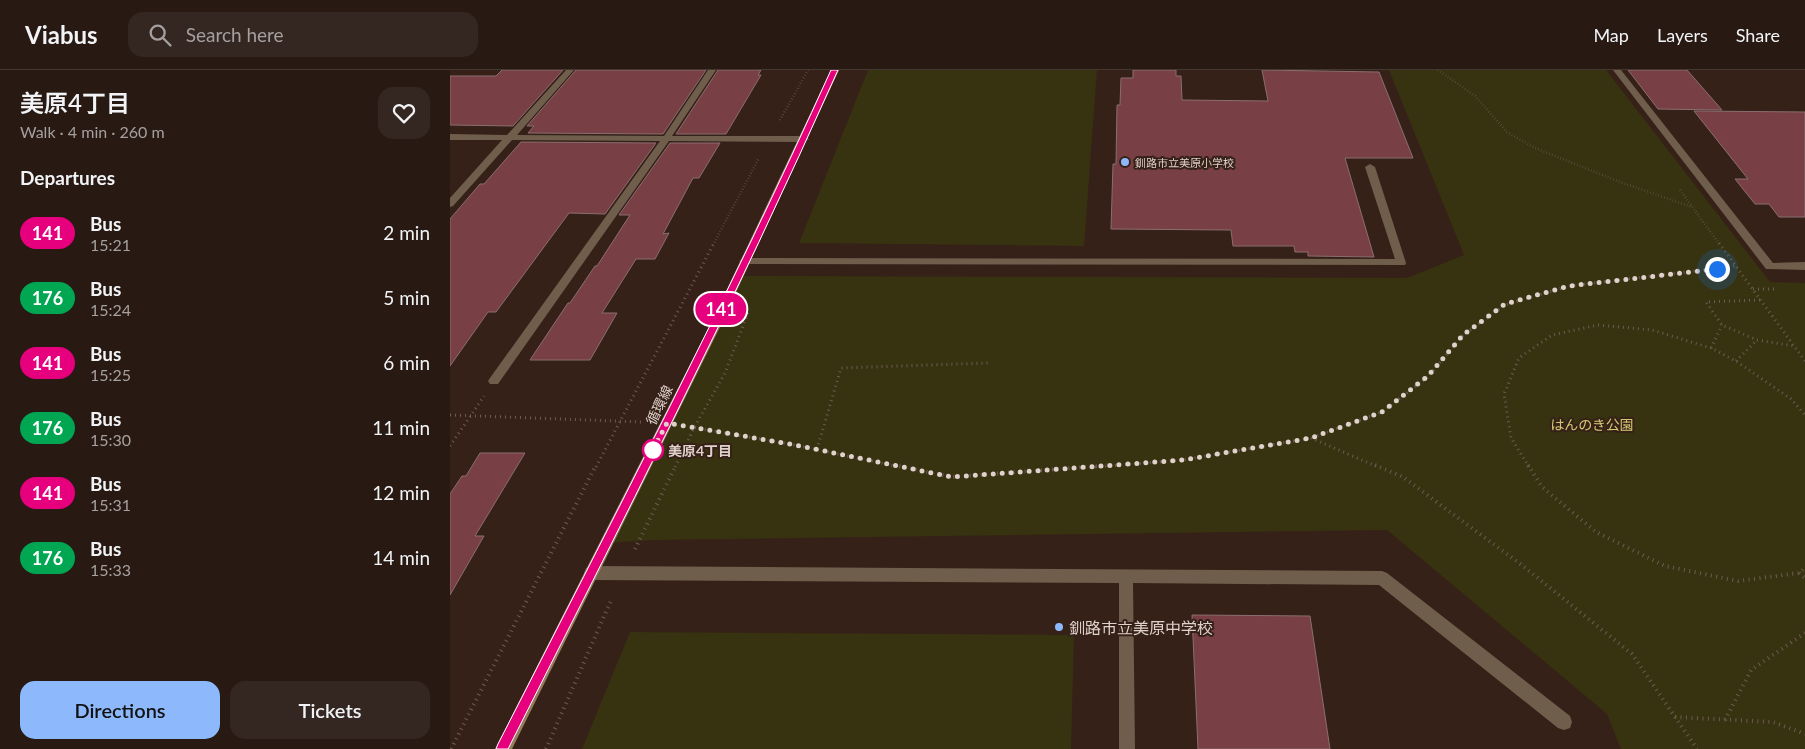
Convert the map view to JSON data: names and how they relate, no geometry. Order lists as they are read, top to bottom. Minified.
{"streets":{"street":["循環線"]},"parks":["はんのき公園"],"places":["釧路市立美原小学校","美原4丁目","釧路市立美原中学校"],"lines":["bus line 141"],"page":{"header":"Viabus","search":"Search here","nav":["Map","Layers","Share"],"heading":[["美原4丁目","Walk · 4 min · 260 m"],"Departures"],"on_map":"141","list":[{"mark":"141","name":"Bus","note":"15:21","value":"2 min"},{"mark":"176","name":"Bus","note":"15:24","value":"5 min"},{"mark":"141","name":"Bus","note":"15:25","value":"6 min"},{"mark":"176","name":"Bus","note":"15:30","value":"11 min"},{"mark":"141","name":"Bus","note":"15:31","value":"12 min"},{"mark":"176","name":"Bus","note":"15:33","value":"14 min"}],"buttons":["Directions","Tickets"]}}
